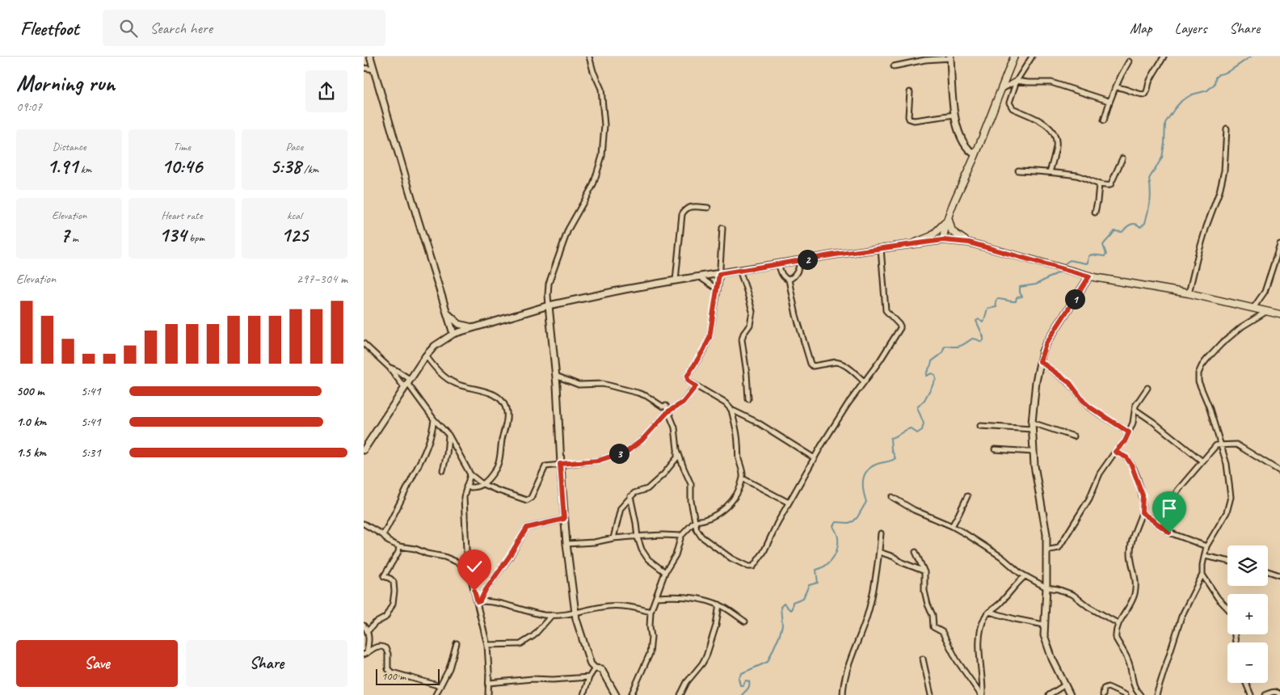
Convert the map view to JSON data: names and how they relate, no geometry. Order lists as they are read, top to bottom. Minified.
{"scale_bar":"100 m","page":{"header":"Fleetfoot","search":"Search here","nav":["Map","Layers","Share"],"heading":["Morning run","09:07"],"stats":[["Distance","1.91 km"],["Time","10:46"],["Pace","5:38 /km"],["Elevation","7 m"],["Heart rate","134 bpm"],["kcal","125"]],"pins":["2","1","3"],"chart":["Elevation","297–304 m"],"list":[{"name":"500 m","note":"5:41"},{"name":"1.0 km","note":"5:41"},{"name":"1.5 km","note":"5:31"}],"map_buttons":["+","−"],"buttons":["Save","Share"],"scale":"100 m"}}
